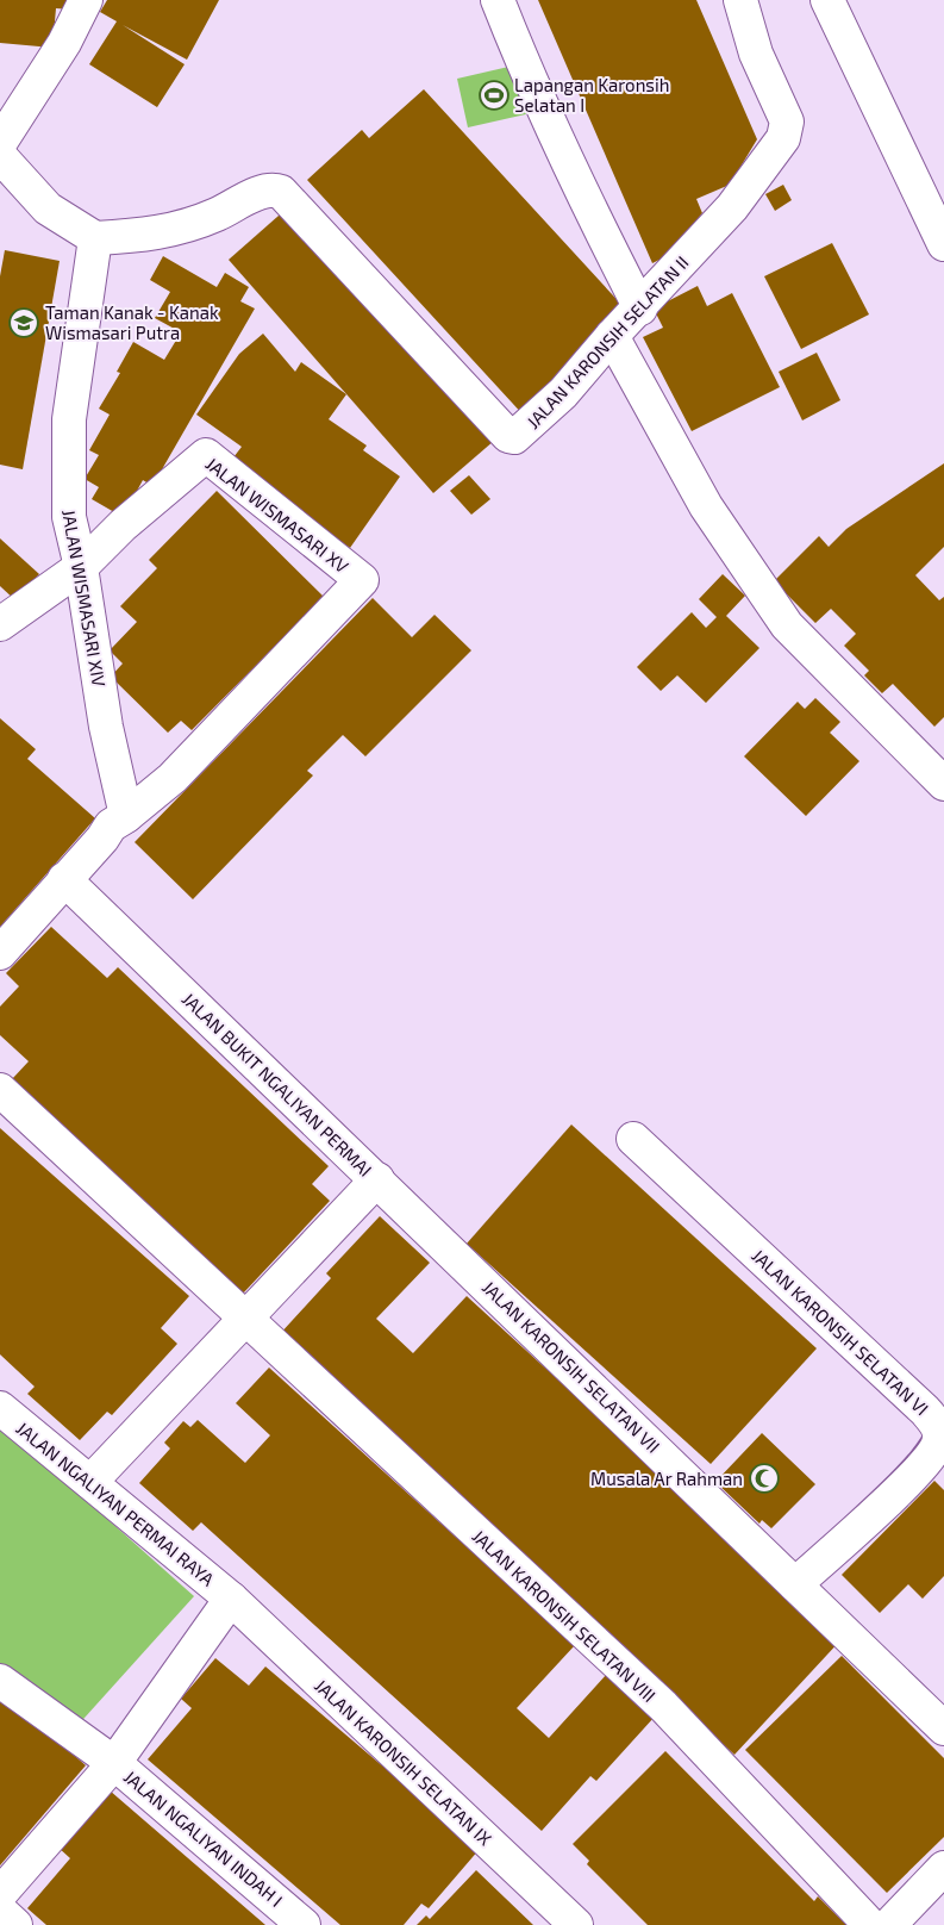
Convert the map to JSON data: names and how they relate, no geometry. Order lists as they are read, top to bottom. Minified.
{"streets":{"street":["JALAN KARONSIH SELATAN II","JALAN WISMASARI XV","JALAN WISMASARI XIV","JALAN BUKIT NGALIYAN PERMAI","JALAN KARONSIH SELATAN VI","JALAN KARONSIH SELATAN VII","JALAN NGALIYAN PERMAI RAYA","JALAN KARONSIH SELATAN VIII","JALAN KARONSIH SELATAN IX","JALAN NGALIYAN INDAH I"]},"crossings":[["JALAN KARONSIH SELATAN II","JALAN WISMASARI XIV"],["JALAN WISMASARI XV","JALAN WISMASARI XIV"],["JALAN BUKIT NGALIYAN PERMAI","JALAN KARONSIH SELATAN VII"],["JALAN BUKIT NGALIYAN PERMAI","JALAN NGALIYAN PERMAI RAYA"],["JALAN BUKIT NGALIYAN PERMAI","JALAN KARONSIH SELATAN VIII"],["JALAN KARONSIH SELATAN VI","JALAN KARONSIH SELATAN VII"],["JALAN NGALIYAN PERMAI RAYA","JALAN KARONSIH SELATAN IX"]],"places":{"sports":["Lapangan Karonsih Selatan I"],"school or university":["Taman Kanak - Kanak Wismasari Putra"],"mosque":["Musala Ar Rahman"]}}
